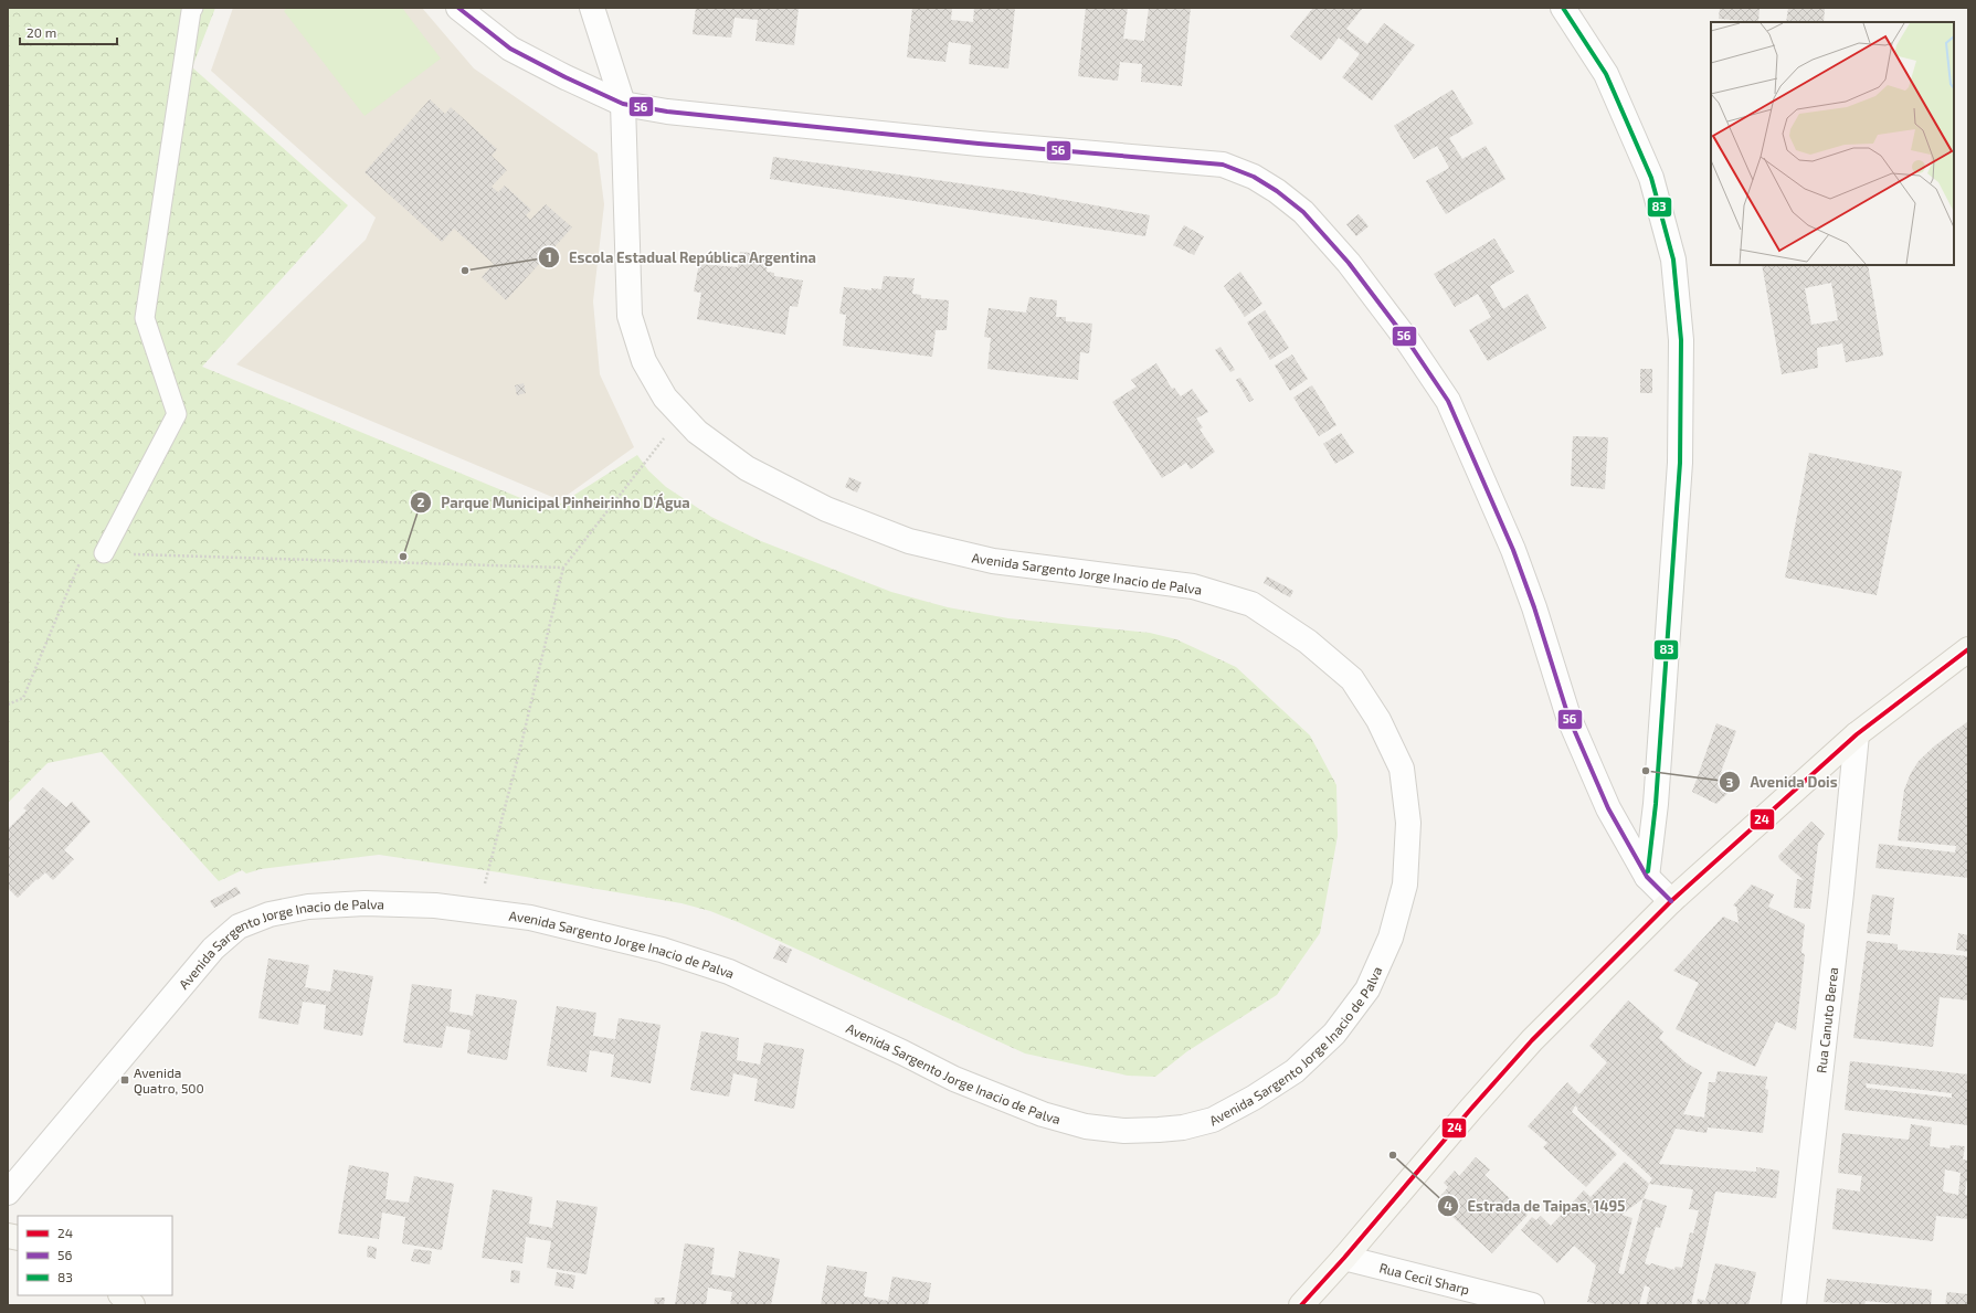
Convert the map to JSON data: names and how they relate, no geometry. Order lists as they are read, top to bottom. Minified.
{"streets":{"street":["Avenida Sargento Jorge Inacio de Palva","Rua Canuto Berea","Rua Cecil Sharp"]},"places":{"other":["Escola Estadual República Argentina","Parque Municipal Pinheirinho D'Água","Avenida Dois","Estrada de Taipas, 1495"],"transit":["Avenida Quatro, 500"]},"lines":["transit line 56","transit line 83","transit line 24"],"legend":["24","56","83"],"scale_bar":"20 m"}
